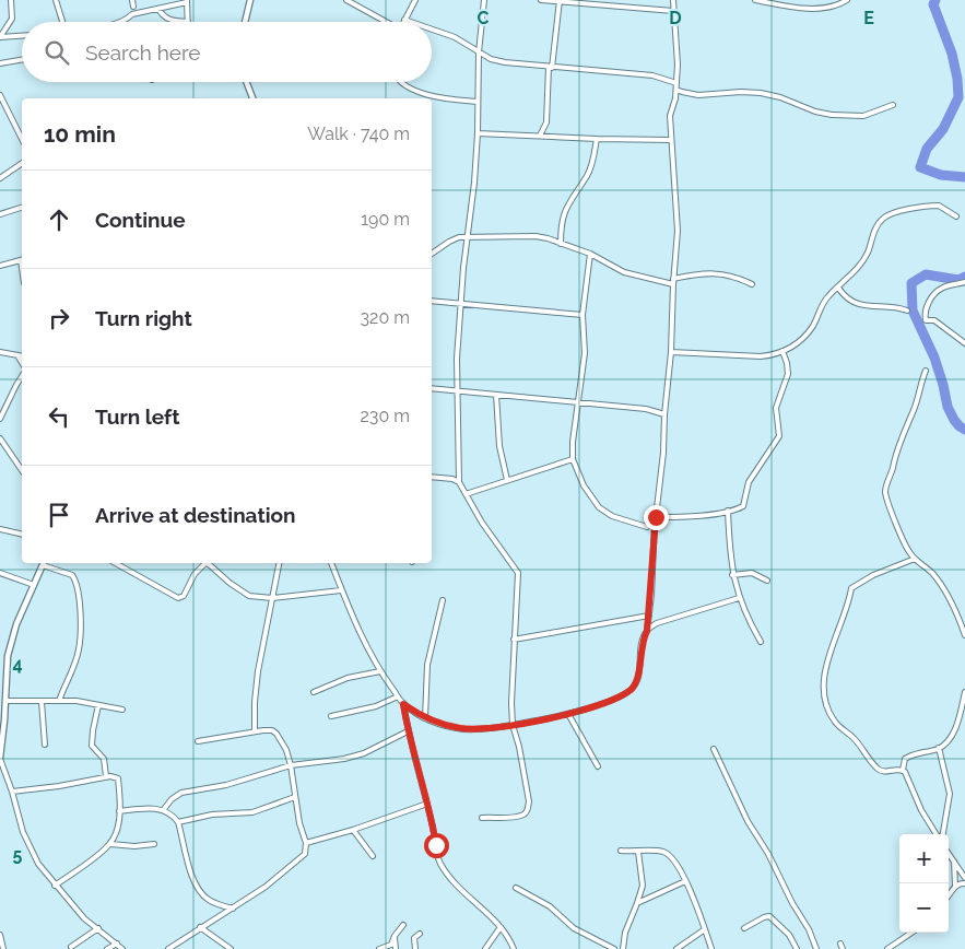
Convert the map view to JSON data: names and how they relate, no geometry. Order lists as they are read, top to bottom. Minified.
{"page":{"search":"Search here","heading":["10 min","Walk · 740 m"],"list":[["Continue","190 m"],["Turn right","320 m"],["Turn left","230 m"],"Arrive at destination"],"map_buttons":["+","−"]},"grid":{"columns":["C","D","E"],"rows":["4","5"]}}
